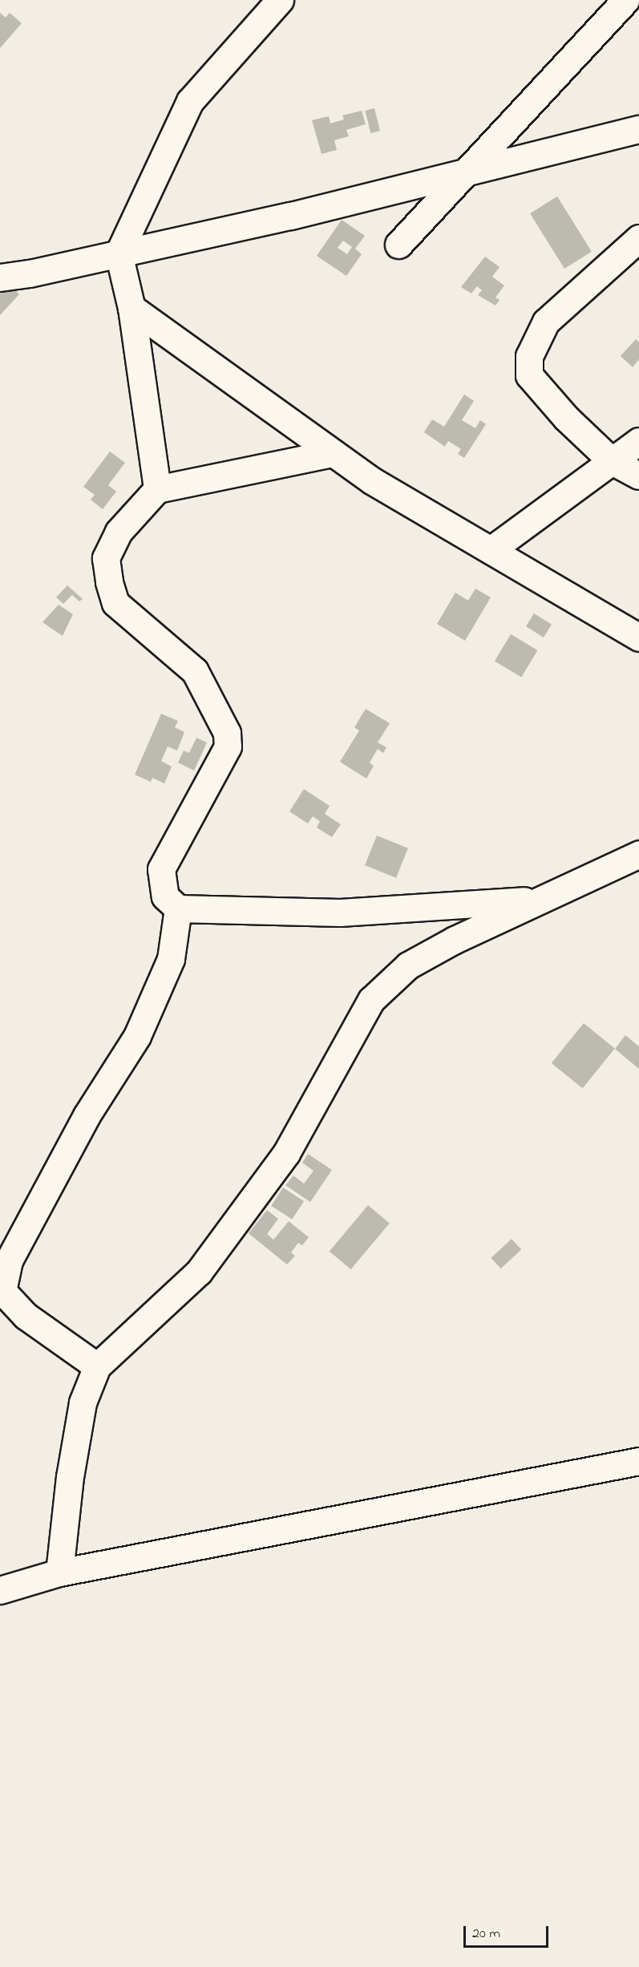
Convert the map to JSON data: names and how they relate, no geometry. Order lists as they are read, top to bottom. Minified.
{"scale_bar":"20 m"}
